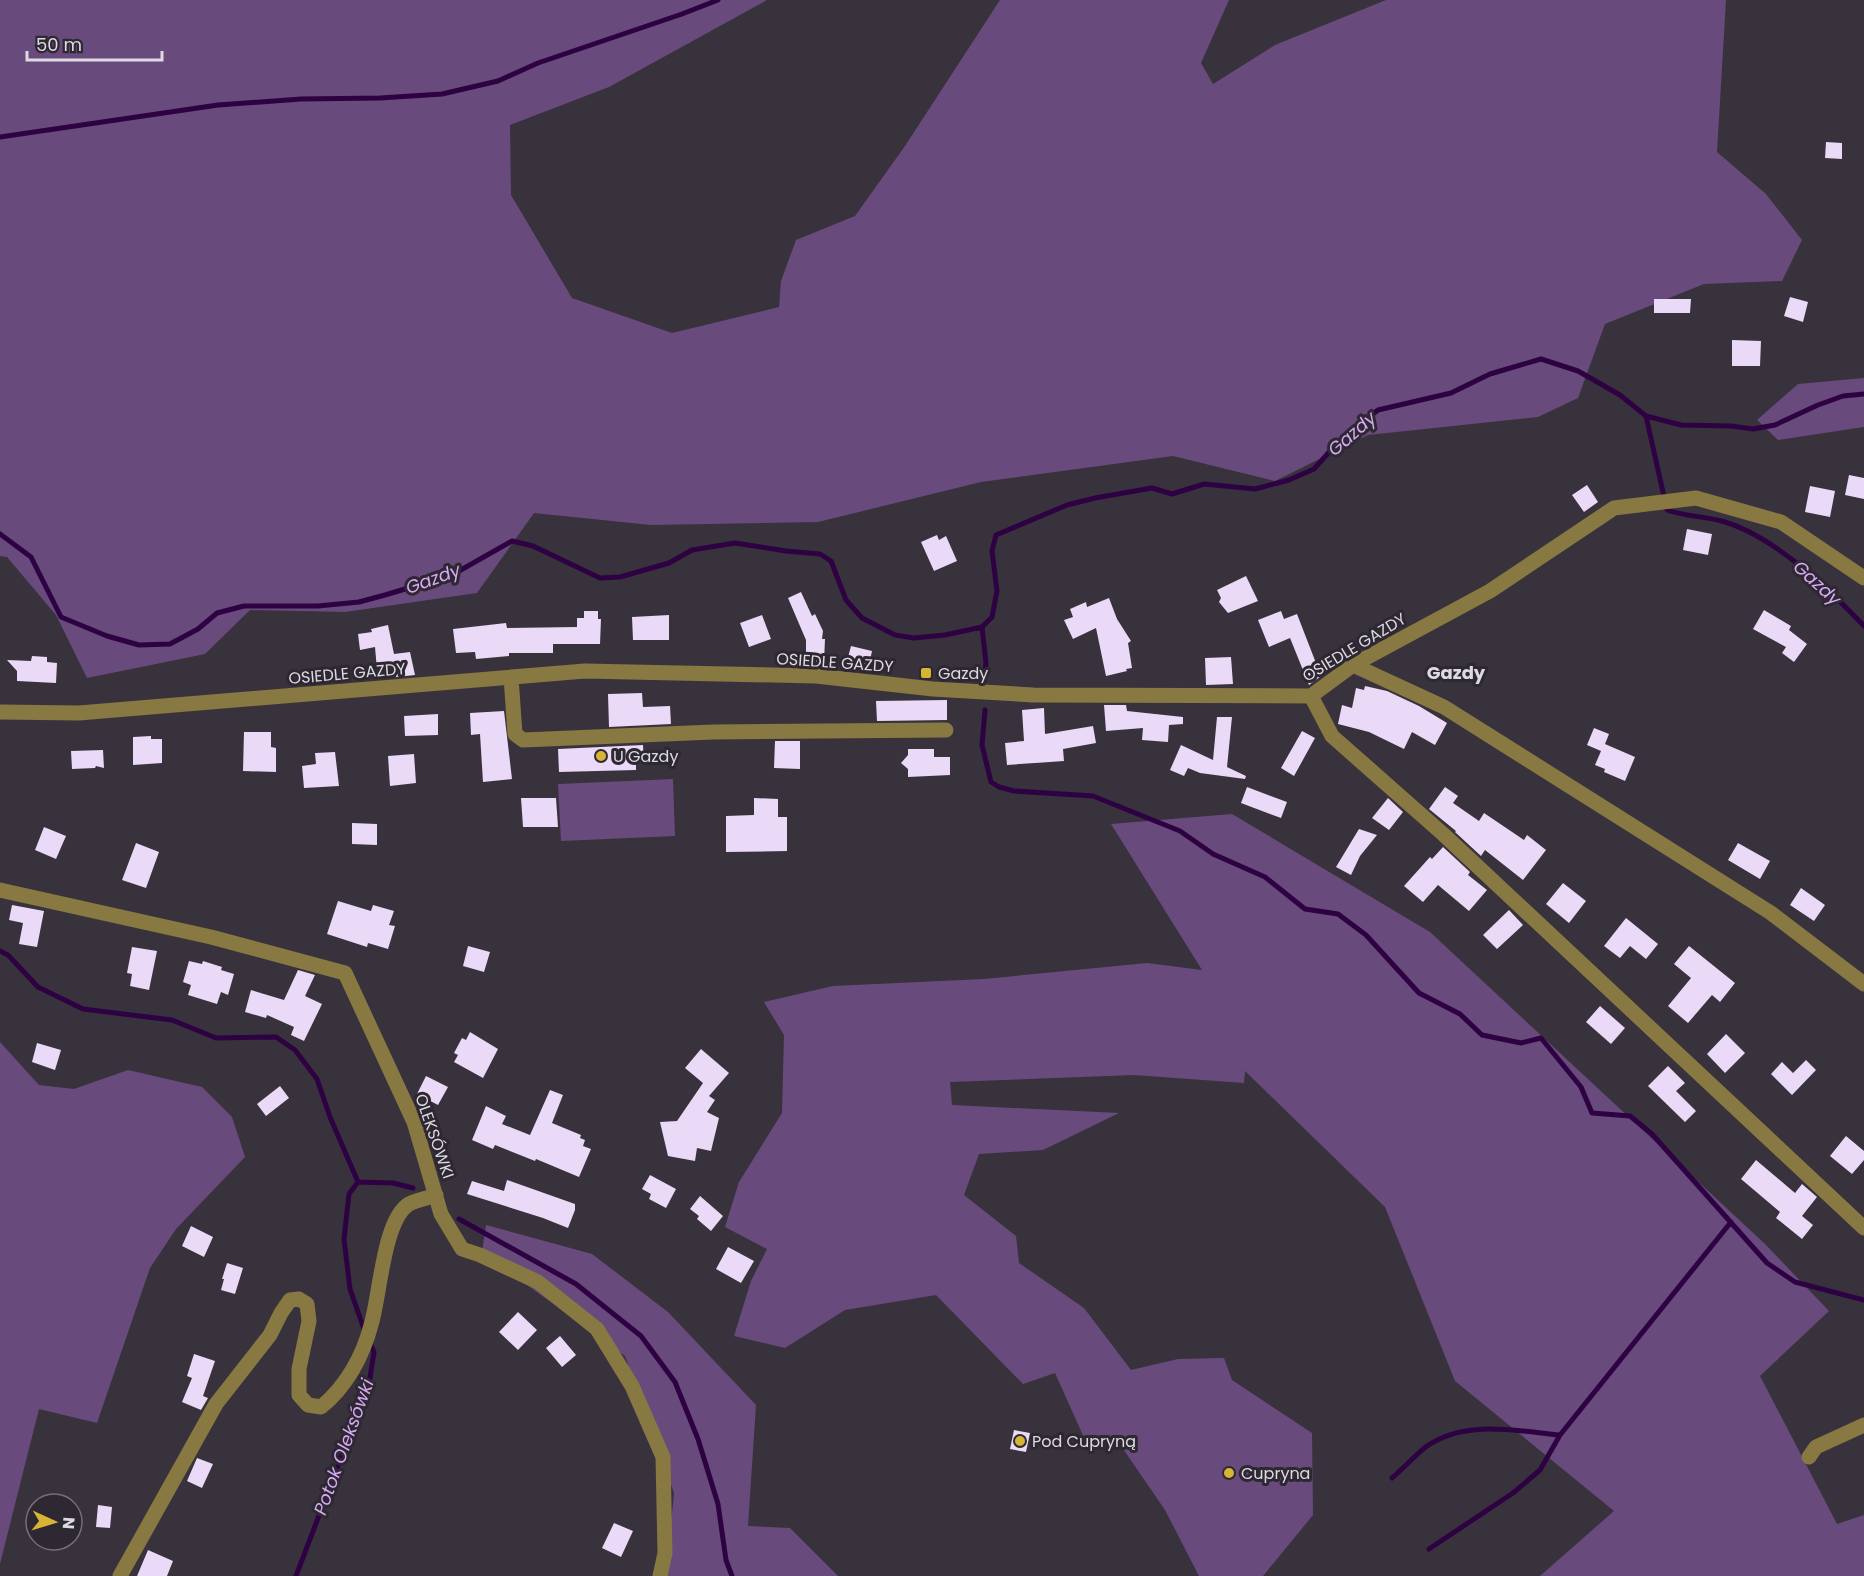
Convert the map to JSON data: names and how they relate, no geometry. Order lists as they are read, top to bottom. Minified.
{"streets":{"street":["OSIEDLE GAZDY","OLEKSÓWKI"]},"districts":["Gazdy"],"water":["Gazdy","Potok Oleksówki"],"places":{"transit":["Gazdy"],"other":["U Gazdy","Pod Cupryną","Cupryna"]},"scale_bar":"50 m","north":"right"}
